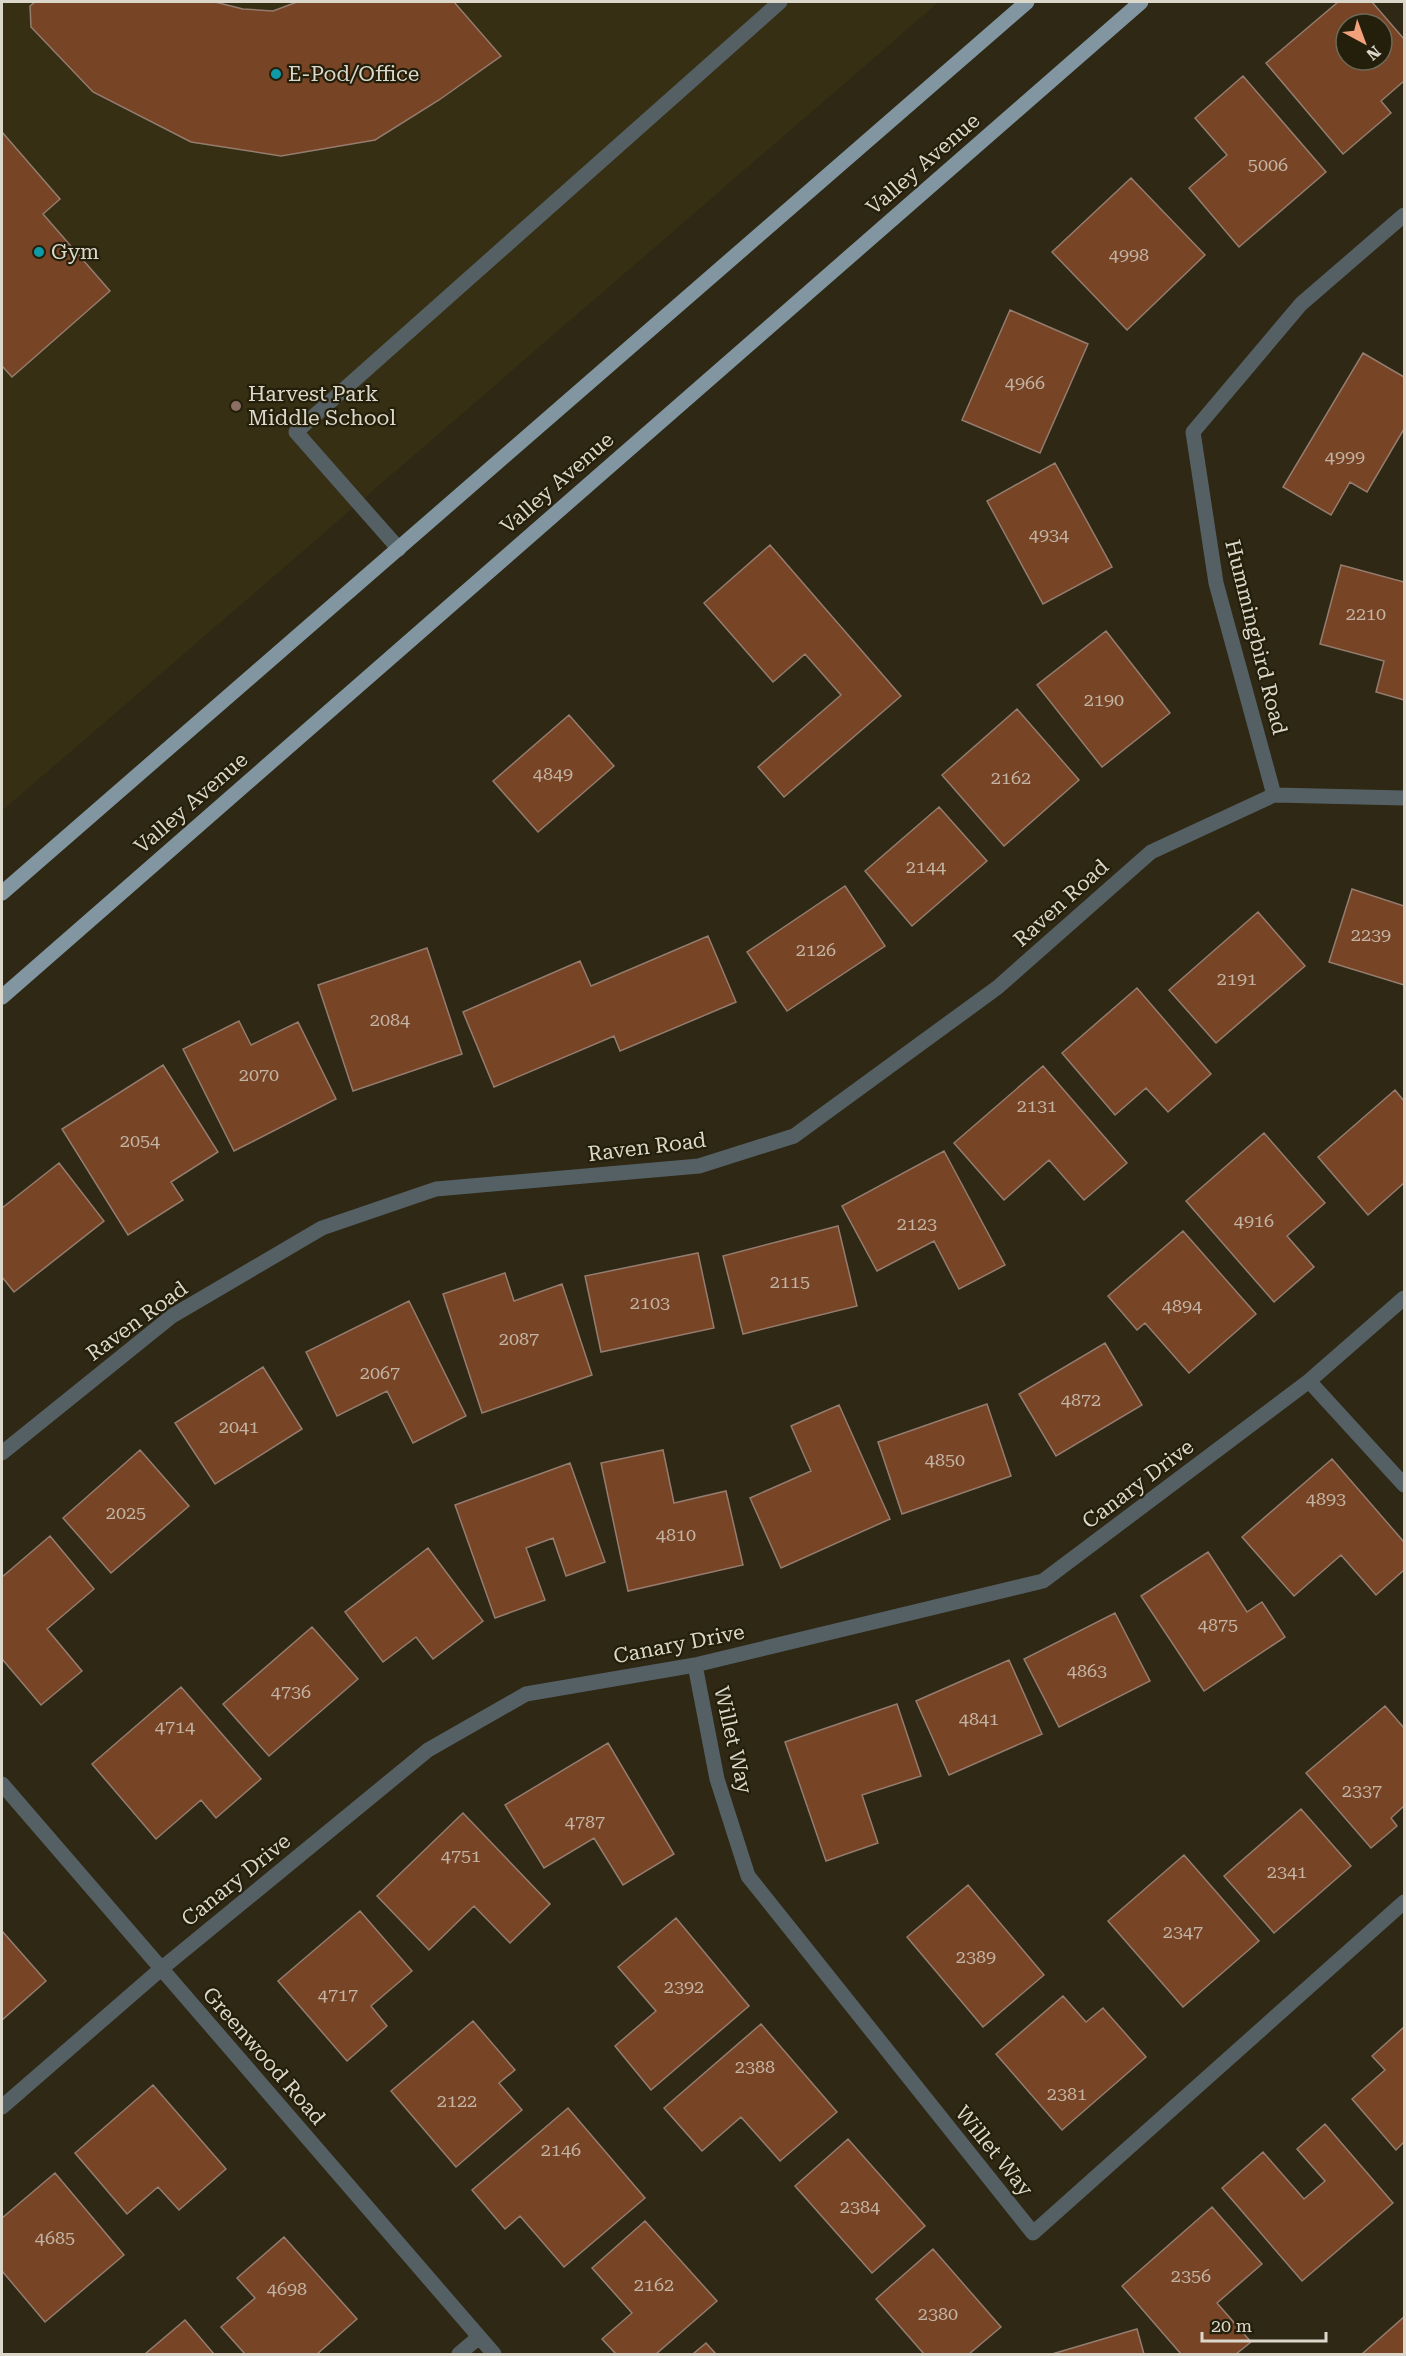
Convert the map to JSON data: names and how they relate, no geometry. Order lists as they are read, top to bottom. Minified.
{"streets":{"main road":["Valley Avenue"],"street":["Hummingbird Road","Raven Road","Canary Drive","Willet Way","Greenwood Road"]},"crossings":[["Hummingbird Road","Raven Road"],["Canary Drive","Willet Way"],["Canary Drive","Greenwood Road"]],"places":["E-Pod/Office","Gym","Harvest Park Middle School"],"house_numbers":["5006","4998","4966","4999","4934","2210","2190","4849","2162","2144","2239","2126","2191","2084","2070","2131","2054","4916","2123","2115","2103","4894","2087","2067","4872","2041","4850","4893","2025","4810","4875","4863","4736","4841","4714","2337","4787","4751","2341","2347","2389","2392","4717","2388","2381","2122","2146","2384","4685","2356","2162","4698","2380"],"scale_bar":"20 m","north":"bottom right"}
